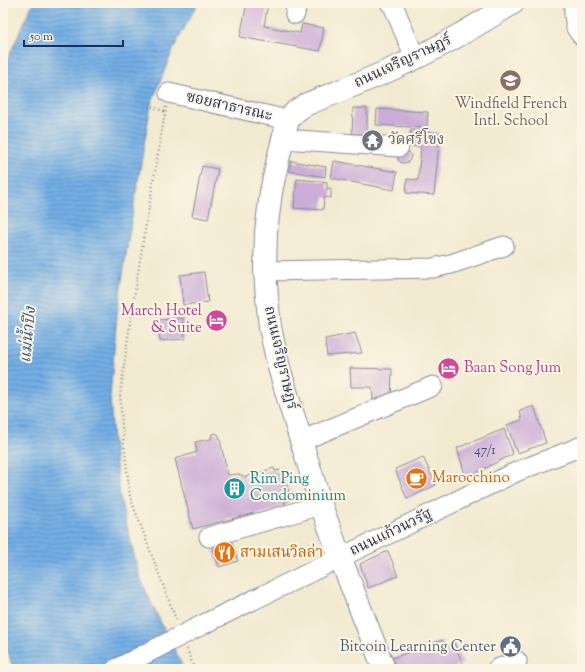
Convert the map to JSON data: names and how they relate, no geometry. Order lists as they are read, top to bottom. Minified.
{"streets":{"main road":["ถนนเจริญราษฎร์"],"street":["ซอยสาธารณะ","ถนนแก้วนวรัฐ"]},"crossings":[["ถนนเจริญราษฎร์","ซอยสาธารณะ"],["ถนนเจริญราษฎร์","ถนนแก้วนวรัฐ"]],"water":["แม่น้ำปิง"],"places":{"school or university":["Windfield French Intl. School"],"temple":["วัดศรีโขง"],"hotel":["March Hotel & Suite","Baan Song Jum"],"cafe":["Marocchino"],"building":["Rim Ping Condominium"],"restaurant":["สามเสนวิลล่า"],"public building":["Bitcoin Learning Center"]},"house_numbers":["47/1"],"scale_bar":"50 m"}
